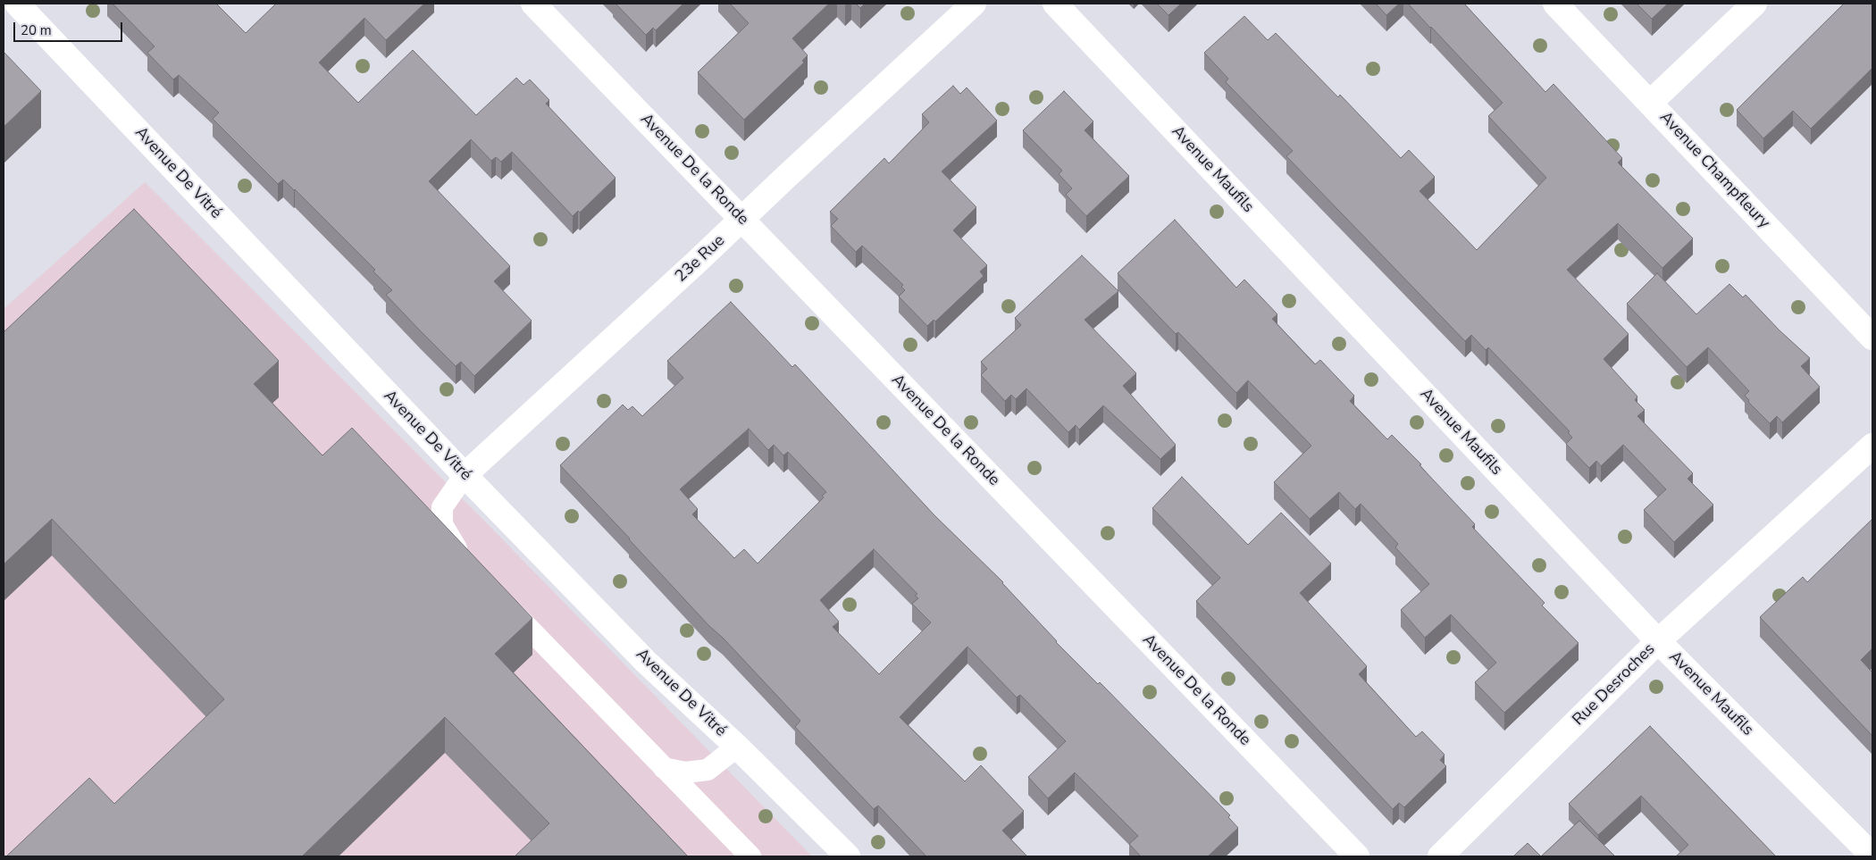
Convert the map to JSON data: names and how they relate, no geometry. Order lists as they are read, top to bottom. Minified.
{"streets":{"street":["Avenue De la Ronde","Avenue Maufils","Avenue Champfleury","Avenue De Vitré","23e Rue","Rue Desroches"]},"crossings":[["Avenue De la Ronde","23e Rue"],["Avenue Maufils","Rue Desroches"],["Avenue De Vitré","23e Rue"]],"scale_bar":"20 m"}
